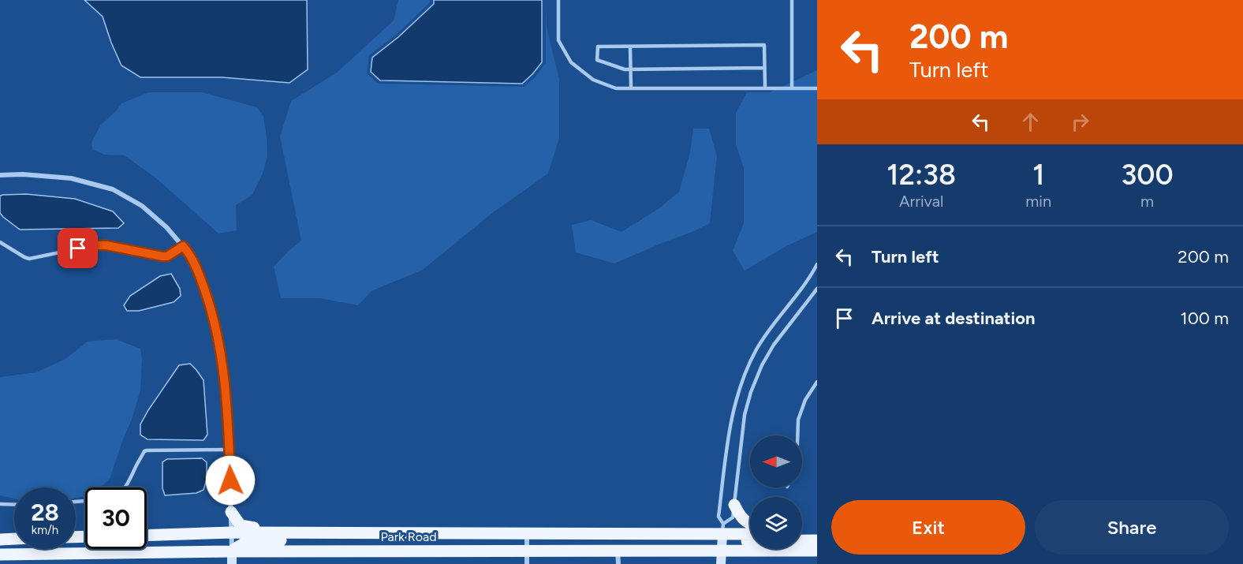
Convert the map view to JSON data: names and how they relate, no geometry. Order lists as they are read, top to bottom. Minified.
{"streets":{"main road":["Park Road"]},"north":"left","page":{"turn":["200 m","Turn left"],"eta":["12:38","Arrival","1","min","300","m"],"list":[{"name":"Turn left","value":"200 m"},{"name":"Arrive at destination","value":"100 m"}],"speed":"28 km/h","limit":"30","buttons":["Exit","Share"]}}
